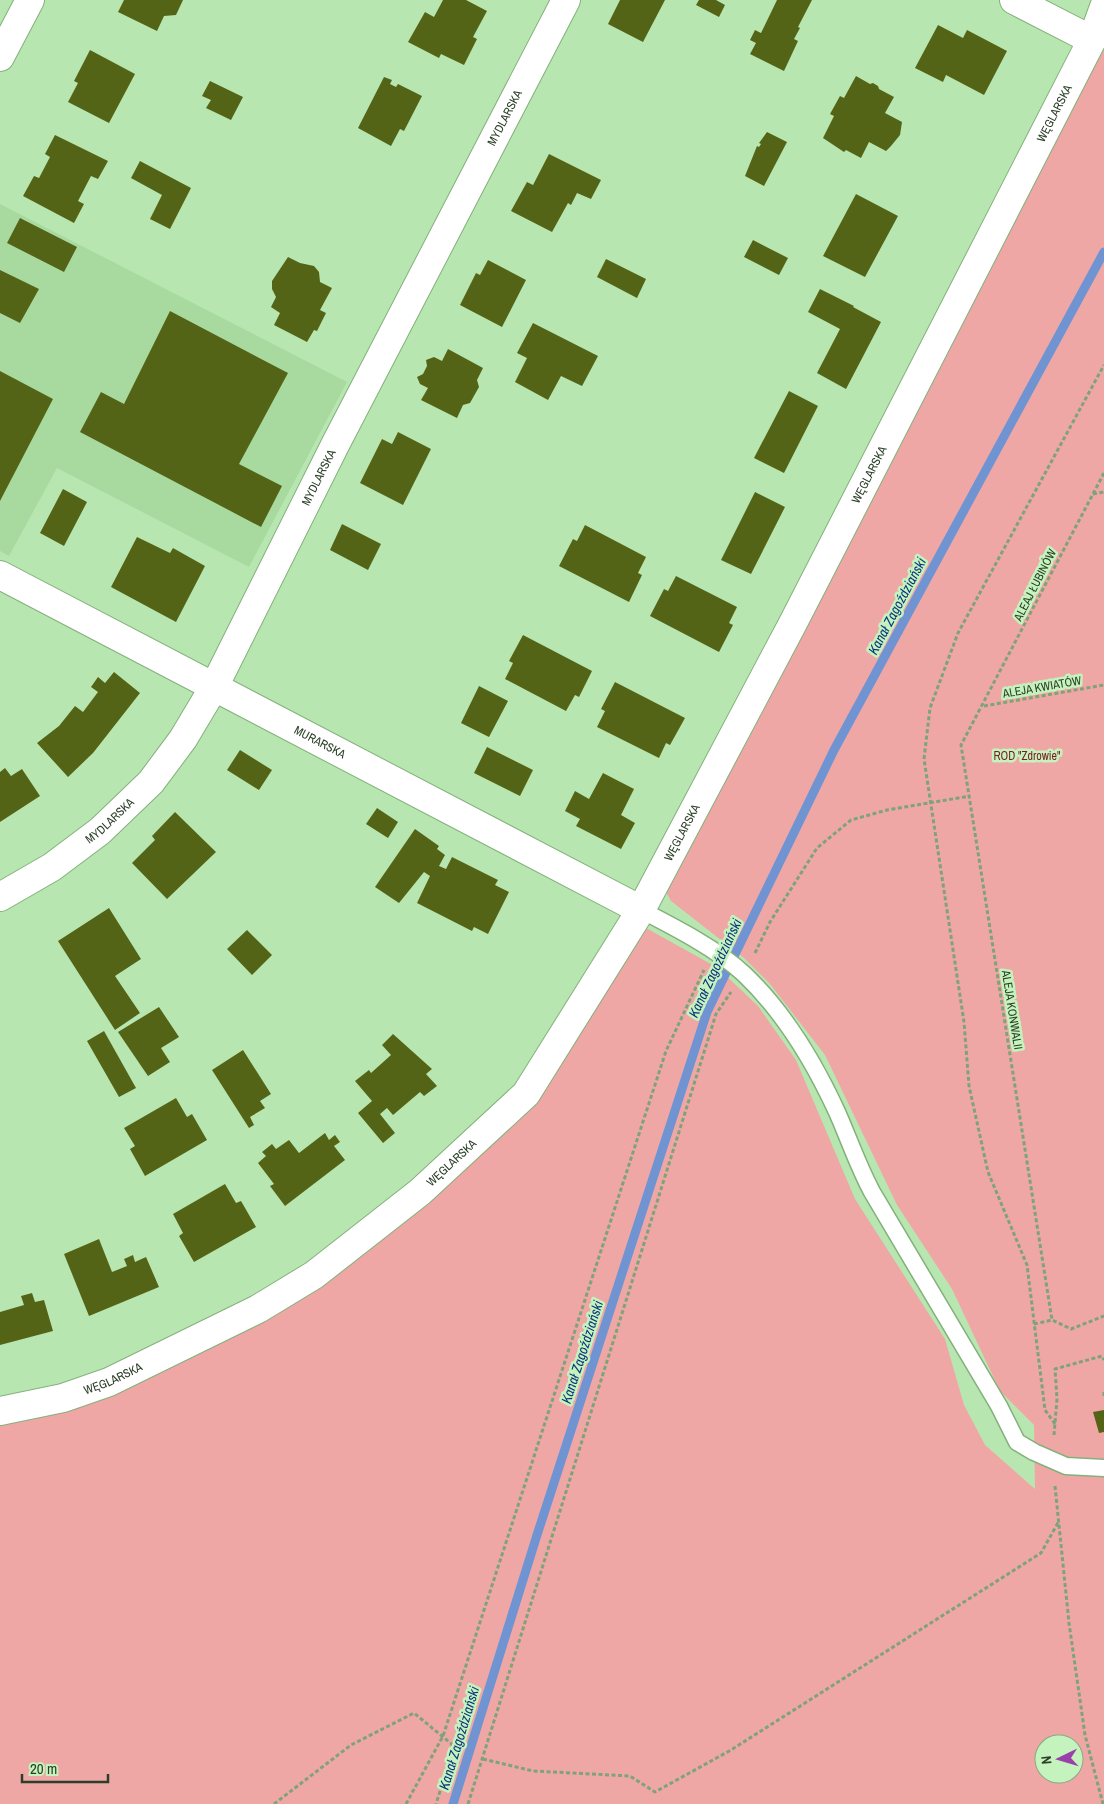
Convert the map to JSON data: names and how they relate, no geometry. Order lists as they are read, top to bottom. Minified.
{"streets":{"street":["WĘGLARSKA","MYDLARSKA","MURARSKA"],"path":["ALEAJ ŁUBINÓW","ALEJA KWIATÓW","ALEJA KONWALII"]},"crossings":[["WĘGLARSKA","MURARSKA"],["MYDLARSKA","MURARSKA"],["ALEAJ ŁUBINÓW","ALEJA KWIATÓW"],["ALEAJ ŁUBINÓW","ALEJA KONWALII"],["ALEJA KWIATÓW","ALEJA KONWALII"]],"water":["Kanał Zagoździański"],"parks":["ROD \"Zdrowie\""],"scale_bar":"20 m","north":"left"}
